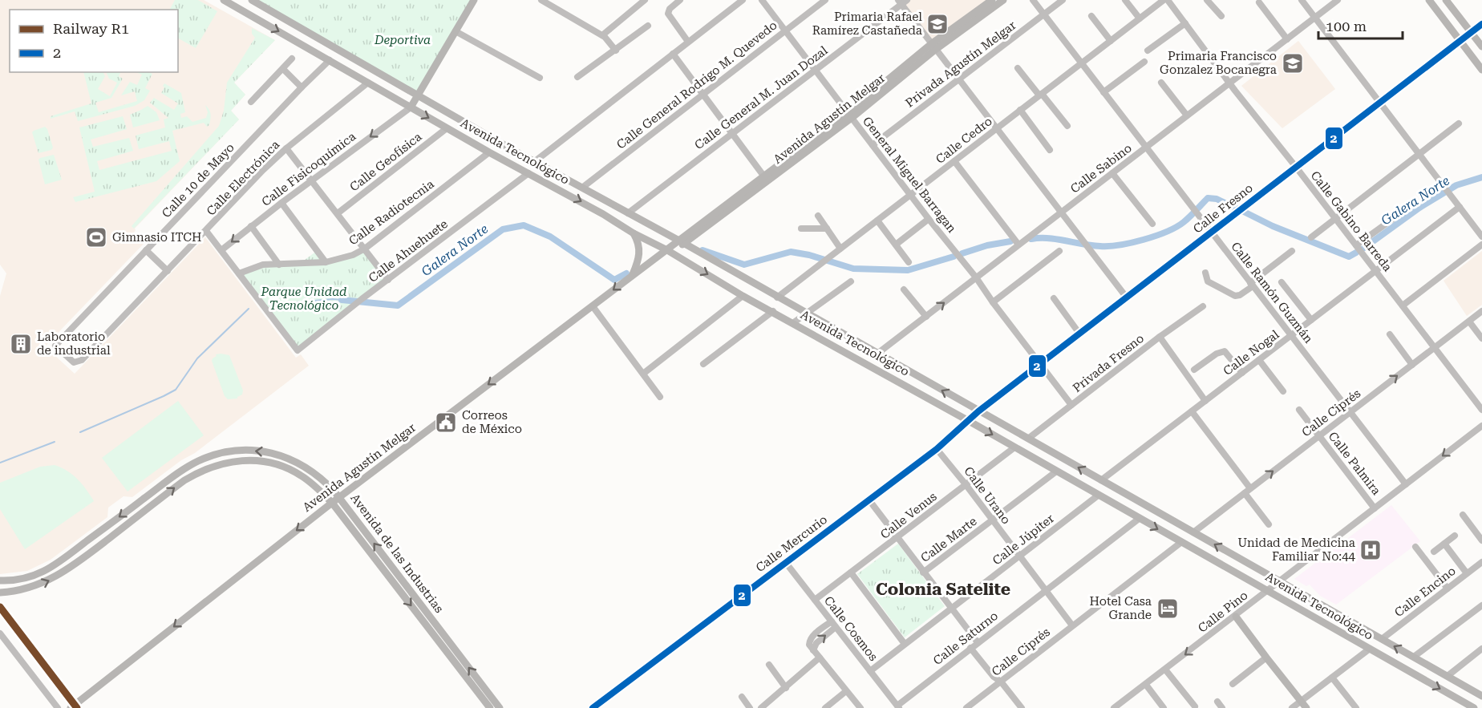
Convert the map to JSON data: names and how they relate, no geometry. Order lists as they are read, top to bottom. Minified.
{"streets":{"main road":["Avenida Agustín Melgar","Avenida Tecnológico","Calle Mercurio","Avenida de las Industrias"],"street":["Privada Agustín Melgar","Calle General Rodrigo M. Quevedo","Calle General M. Juan Dozal","Calle Cedro","Calle Geofísica","Calle Sabino","Calle Fisicoquímica","General Miguel Barragan","Calle Electrónica","Calle 10 de Mayo","Calle Fresno","Calle Radiotecnia","Calle Gabino Barreda","Calle Ahuehuete","Calle Ramón Guzmán","Calle Nogal","Privada Fresno","Calle Ciprés","Calle Palmira","Calle Urano","Calle Venus","Calle Marte","Calle Júpiter","Calle Encino","Calle Pino","Calle Cosmos","Calle Saturno"]},"crossings":[["Privada Agustín Melgar","General Miguel Barragan"],["Privada Agustín Melgar","Calle Ramón Guzmán"],["Calle General Rodrigo M. Quevedo","Avenida Tecnológico"],["Calle General Rodrigo M. Quevedo","General Miguel Barragan"],["Calle General M. Juan Dozal","Avenida Tecnológico"],["Calle General M. Juan Dozal","General Miguel Barragan"],["Avenida Agustín Melgar","Avenida Tecnológico"],["Avenida Agustín Melgar","General Miguel Barragan"],["Avenida Agustín Melgar","Avenida de las Industrias"],["Calle Cedro","Avenida Tecnológico"],["Calle Cedro","General Miguel Barragan"],["Calle Cedro","Calle Ramón Guzmán"],["Avenida Tecnológico","Calle Geofísica"],["Avenida Tecnológico","Calle Sabino"],["Avenida Tecnológico","Calle Fisicoquímica"],["Avenida Tecnológico","Calle Electrónica"],["Avenida Tecnológico","Calle 10 de Mayo"],["Avenida Tecnológico","Calle Fresno"],["Avenida Tecnológico","Calle Radiotecnia"],["Avenida Tecnológico","Calle Ahuehuete"],["Avenida Tecnológico","Calle Nogal"],["Avenida Tecnológico","Privada Fresno"],["Avenida Tecnológico","Calle Ciprés"],["Avenida Tecnológico","Calle Venus"],["Avenida Tecnológico","Calle Marte"],["Avenida Tecnológico","Calle Júpiter"],["Avenida Tecnológico","Calle Mercurio"],["Avenida Tecnológico","Calle Encino"],["Avenida Tecnológico","Calle Pino"],["Avenida Tecnológico","Calle Saturno"],["Calle Sabino","General Miguel Barragan"],["Calle Sabino","Calle Gabino Barreda"],["Calle Sabino","Calle Ramón Guzmán"],["General Miguel Barragan","Calle Fresno"],["General Miguel Barragan","Privada Fresno"],["Calle Electrónica","Calle 10 de Mayo"],["Calle Fresno","Calle Gabino Barreda"],["Calle Fresno","Calle Ramón Guzmán"],["Calle Fresno","Calle Mercurio"],["Calle Radiotecnia","Calle Ahuehuete"],["Calle Gabino Barreda","Calle Nogal"],["Calle Gabino Barreda","Calle Ciprés"],["Calle Ramón Guzmán","Calle Nogal"],["Calle Ramón Guzmán","Calle Ciprés"],["Calle Ramón Guzmán","Calle Pino"],["Calle Ciprés","Calle Palmira"],["Calle Ciprés","Calle Urano"],["Calle Palmira","Calle Pino"],["Calle Urano","Calle Venus"],["Calle Urano","Calle Marte"],["Calle Urano","Calle Júpiter"],["Calle Urano","Calle Mercurio"],["Calle Urano","Calle Saturno"],["Calle Venus","Calle Cosmos"],["Calle Júpiter","Calle Cosmos"],["Calle Mercurio","Calle Cosmos"],["Calle Cosmos","Calle Saturno"]],"one_way":["Avenida Agustín Melgar","Calle Fisicoquímica","Calle Pino"],"districts":["Colonia Satelite"],"water":["Galera Norte"],"parks":["Deportiva","Parque Unidad Tecnológico"],"places":{"school or university":["Primaria Rafael Ramírez Castañeda","Primaria Francisco Gonzalez Bocanegra"],"sports":["Gimnasio ITCH"],"building":["Laboratorio de industrial"],"public building":["Correos de México"],"hospital":["Unidad de Medicina Familiar No:44"],"hotel":["Hotel Casa Grande"]},"lines":["transit line 2","rail line R1"],"legend":["Railway R1","2"],"scale_bar":"100 m"}
